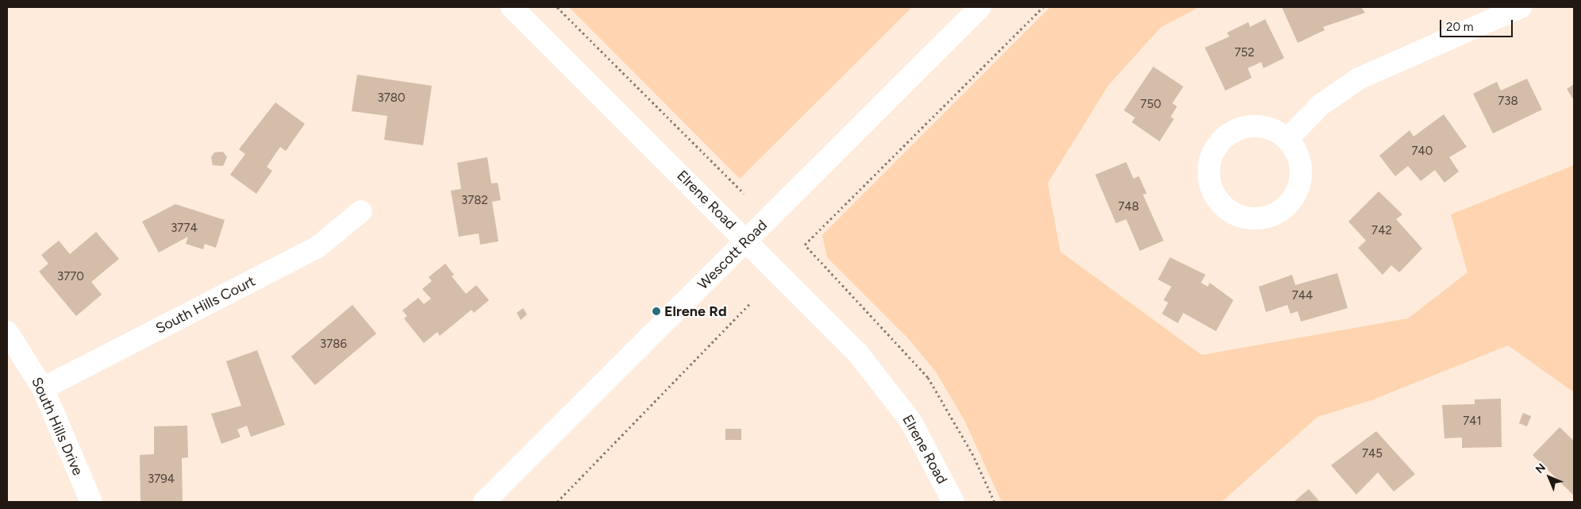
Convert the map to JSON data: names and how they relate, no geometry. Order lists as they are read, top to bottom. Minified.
{"streets":{"street":["Elrene Road","Wescott Road","South Hills Court","South Hills Drive"]},"crossings":[["Elrene Road","Wescott Road"],["South Hills Court","South Hills Drive"]],"places":["Elrene Rd"],"house_numbers":["752","3780","738","750","740","3782","748","3774","742","3770","744","3786","741","745","3794"],"scale_bar":"20 m","north":"top left"}
